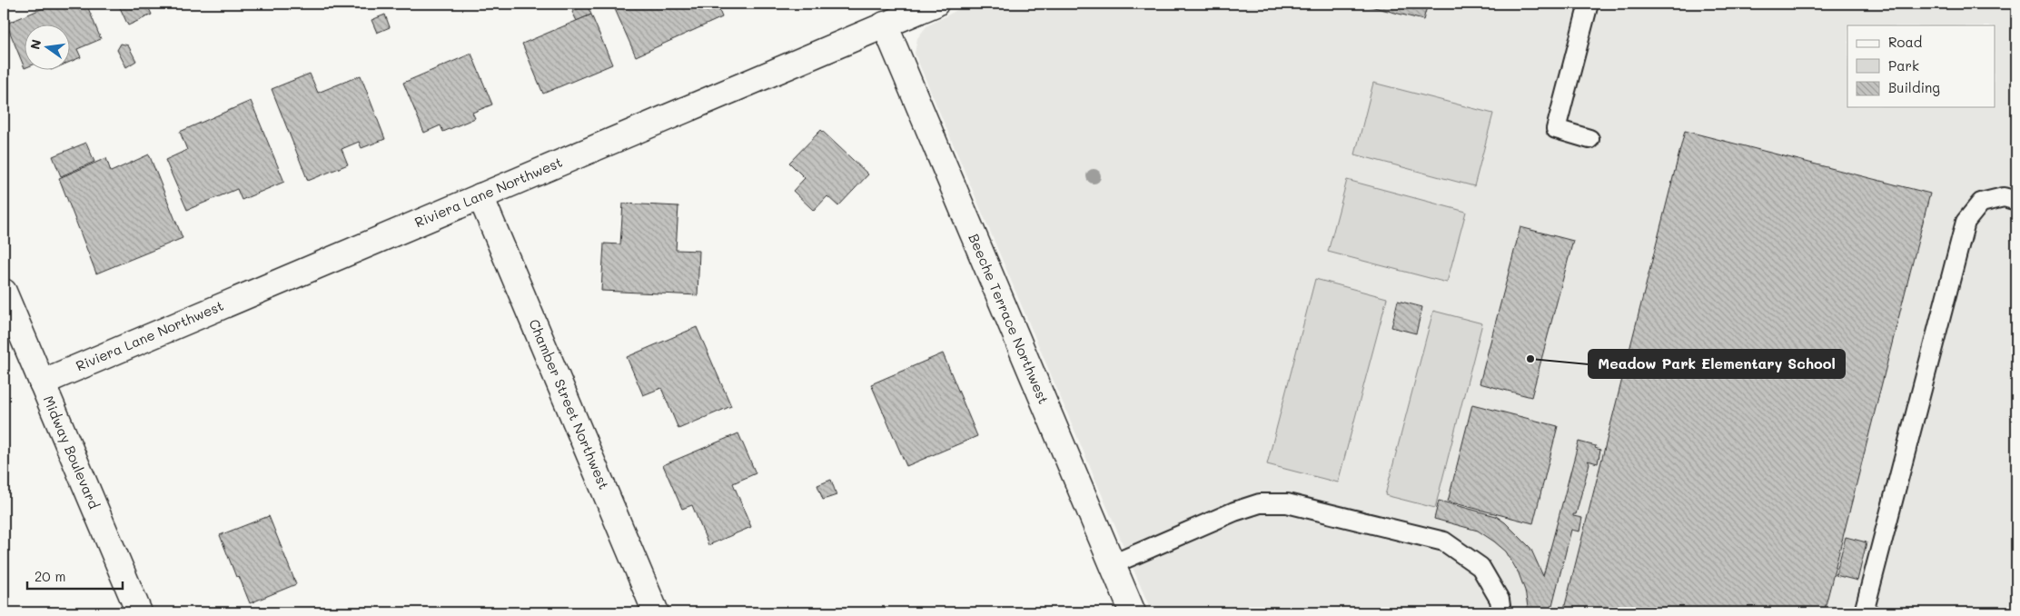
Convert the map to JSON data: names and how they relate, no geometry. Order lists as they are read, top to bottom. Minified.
{"streets":{"street":["Riviera Lane Northwest","Beeche Terrace Northwest","Chamber Street Northwest","Midway Boulevard"]},"crossings":[["Riviera Lane Northwest","Beeche Terrace Northwest"],["Riviera Lane Northwest","Chamber Street Northwest"],["Riviera Lane Northwest","Midway Boulevard"]],"places":["Meadow Park Elementary School"],"legend":["Road","Park","Building"],"scale_bar":"20 m","north":"left"}
